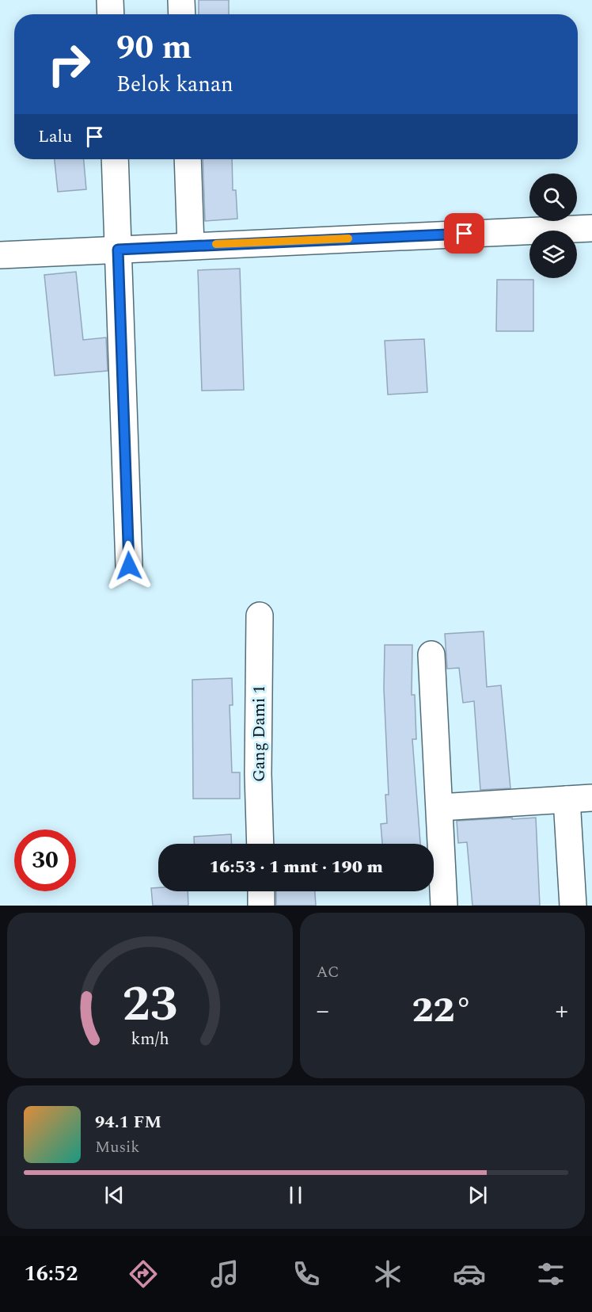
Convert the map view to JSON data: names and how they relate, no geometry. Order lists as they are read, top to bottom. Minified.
{"streets":{"street":["Gang Dami 1"]},"page":{"turn":["90 m","Belok kanan"],"then":"Lalu","limit":"30","trip":"16:53 · 1 mnt · 190 m","tile":"AC","heat":["−","22°","+"],"song":["94.1 FM","Musik"],"tabs":"16:52","gauge":["23","km/h"]}}
